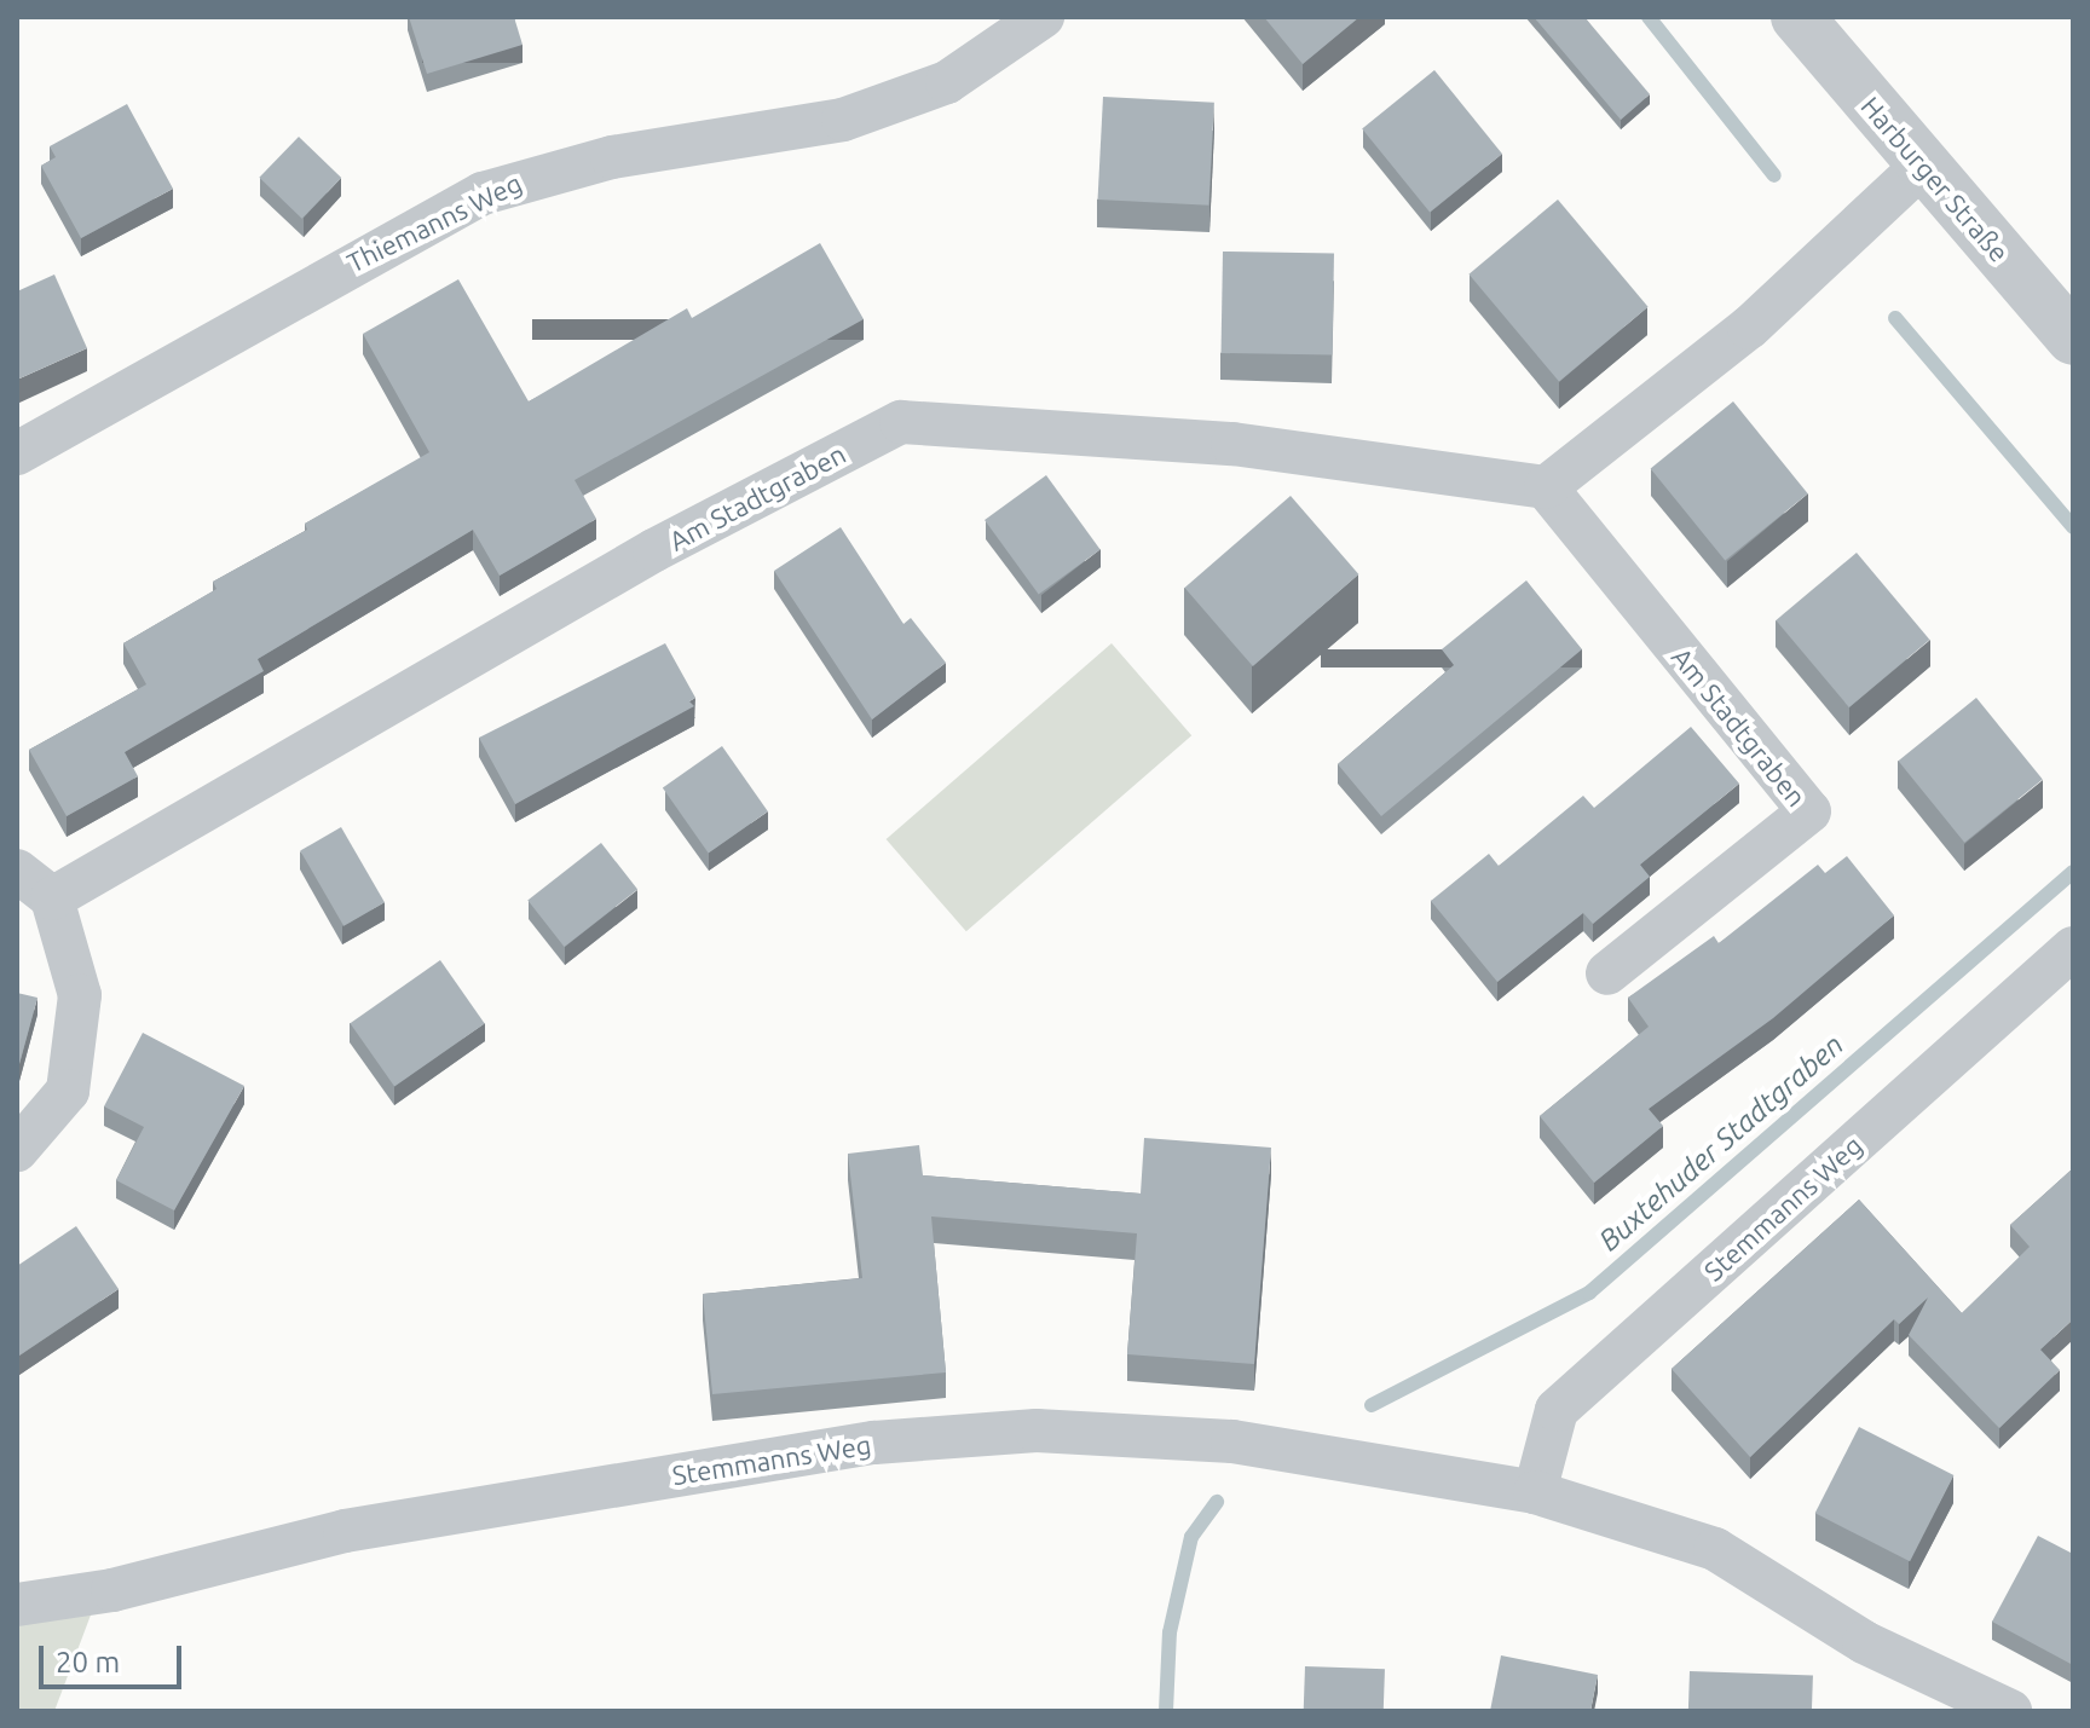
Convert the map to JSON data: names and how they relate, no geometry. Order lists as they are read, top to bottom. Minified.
{"streets":{"street":["Harburger Straße","Thiemanns Weg","Am Stadtgraben","Stemmanns Weg"]},"water":["Buxtehuder Stadtgraben"],"scale_bar":"20 m"}
